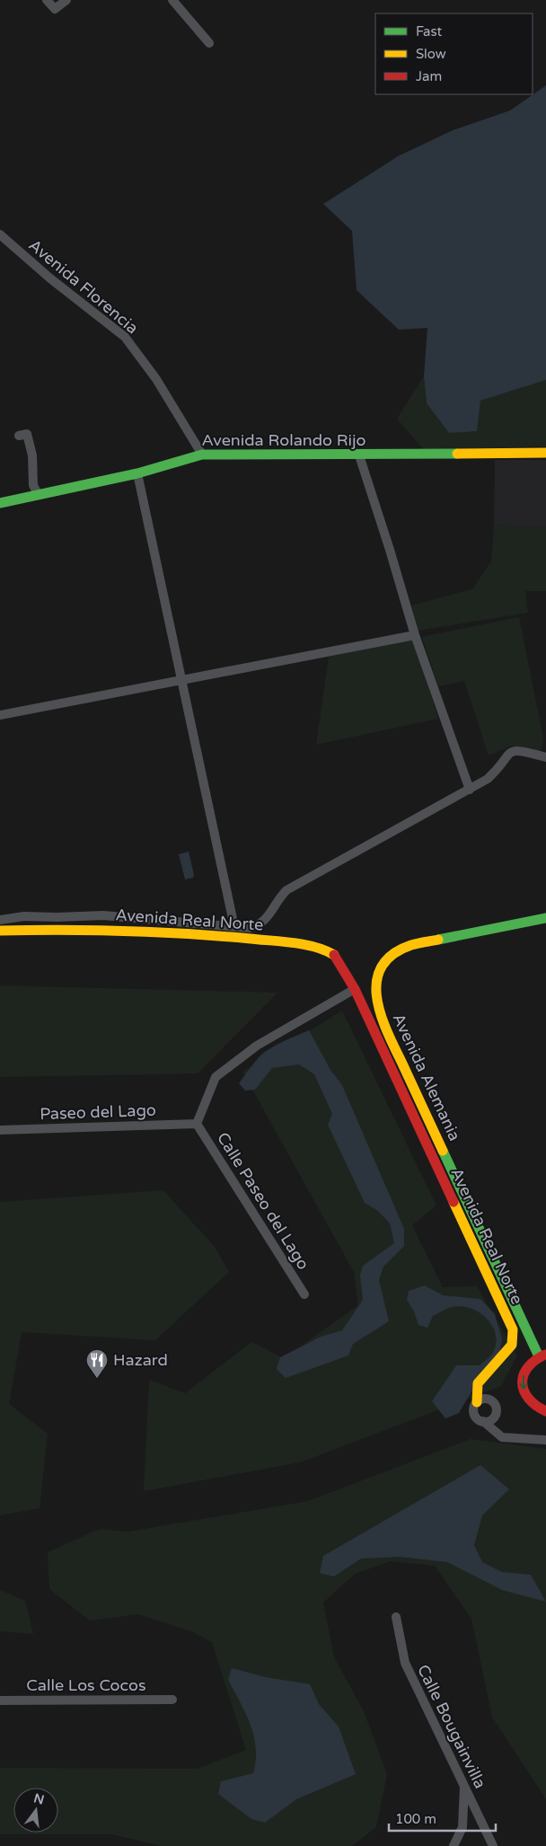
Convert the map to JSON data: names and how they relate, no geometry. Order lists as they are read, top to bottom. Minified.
{"streets":{"street":["Avenida Florencia","Avenida Rolando Rijo","Avenida Real Norte","Avenida Alemania","Paseo del Lago","Calle Paseo del Lago","Calle Los Cocos","Calle Bougainvilla"]},"crossings":[["Avenida Florencia","Avenida Rolando Rijo"],["Paseo del Lago","Calle Paseo del Lago"]],"places":{"restaurant":["Hazard"]},"legend":["Fast","Slow","Jam"],"scale_bar":"100 m","north":"top"}
